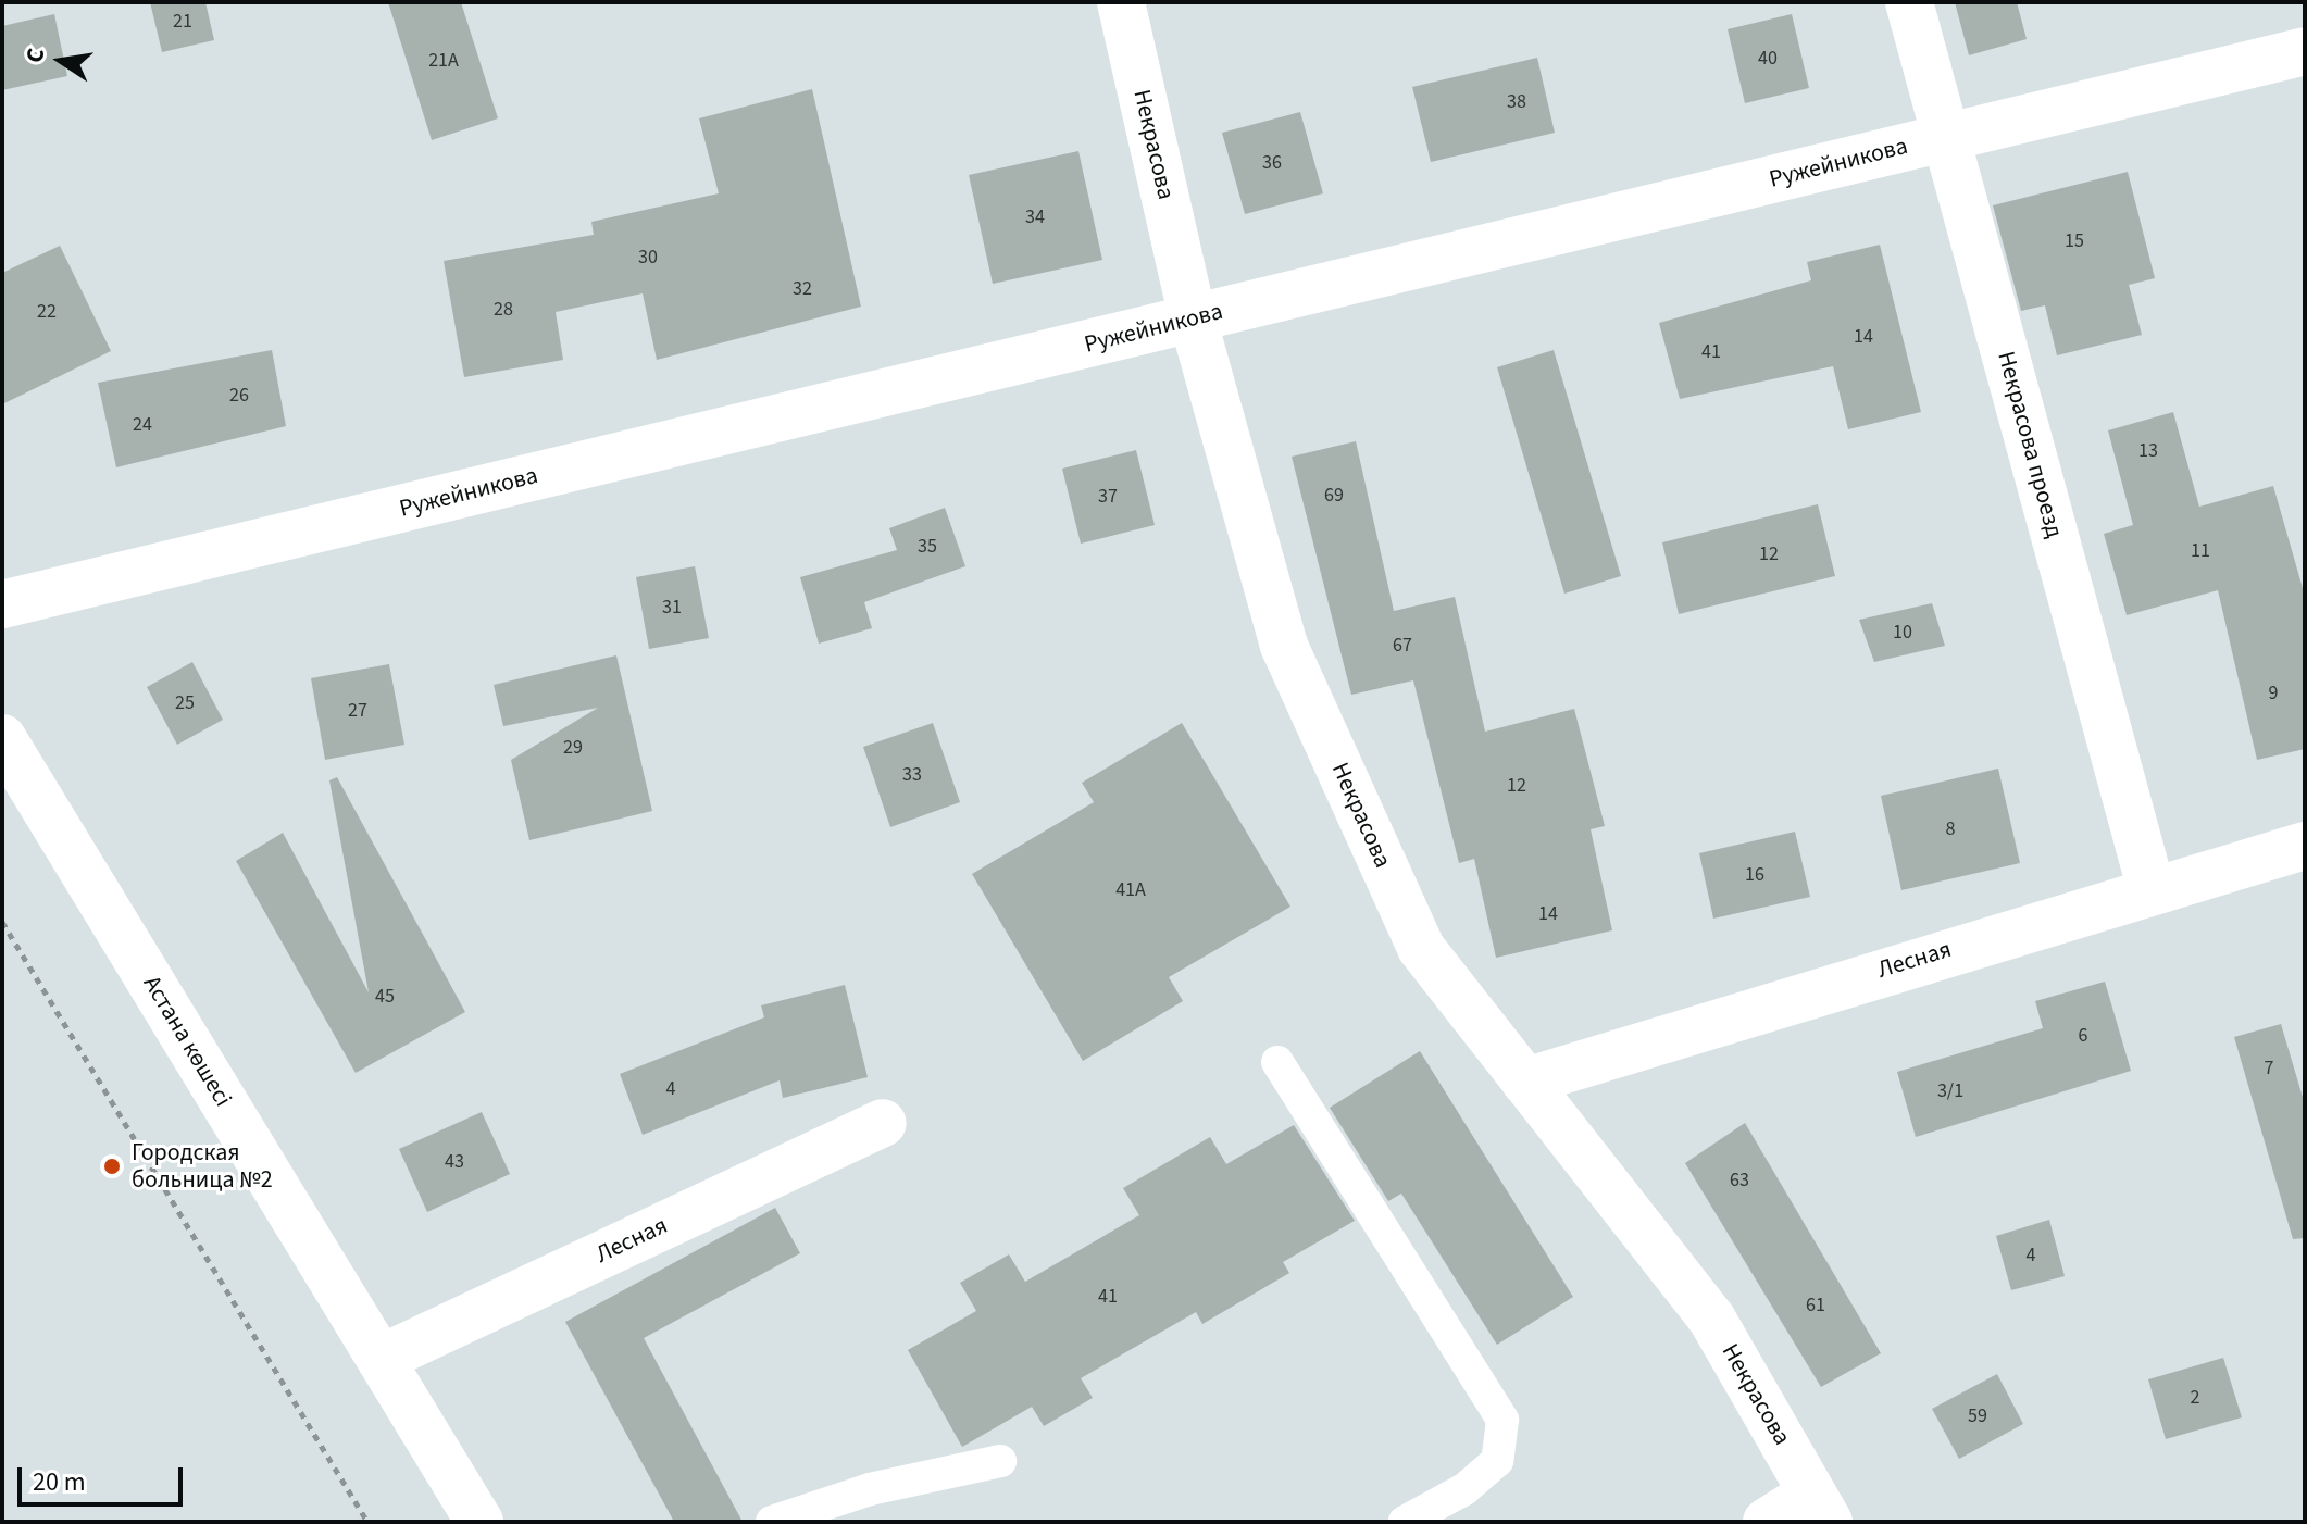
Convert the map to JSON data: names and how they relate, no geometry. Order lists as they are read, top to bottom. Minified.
{"streets":{"street":["Некрасова","Ружейникова","Некрасова проезд","Лесная","Астана көшесі"]},"crossings":[["Некрасова","Ружейникова"],["Некрасова","Лесная"],["Ружейникова","Некрасова проезд"],["Некрасова проезд","Лесная"],["Лесная","Астана көшесі"]],"places":["Городская больница №2"],"house_numbers":["21","40","21А","38","36","34","15","30","32","28","22","14","41","26","24","13","69","37","35","11","12","31","10","67","9","25","27","29","33","12","8","16","41А","14","45","6","7","4","3/1","43","63","4","41","61","2","59"],"scale_bar":"20 m","north":"left"}
